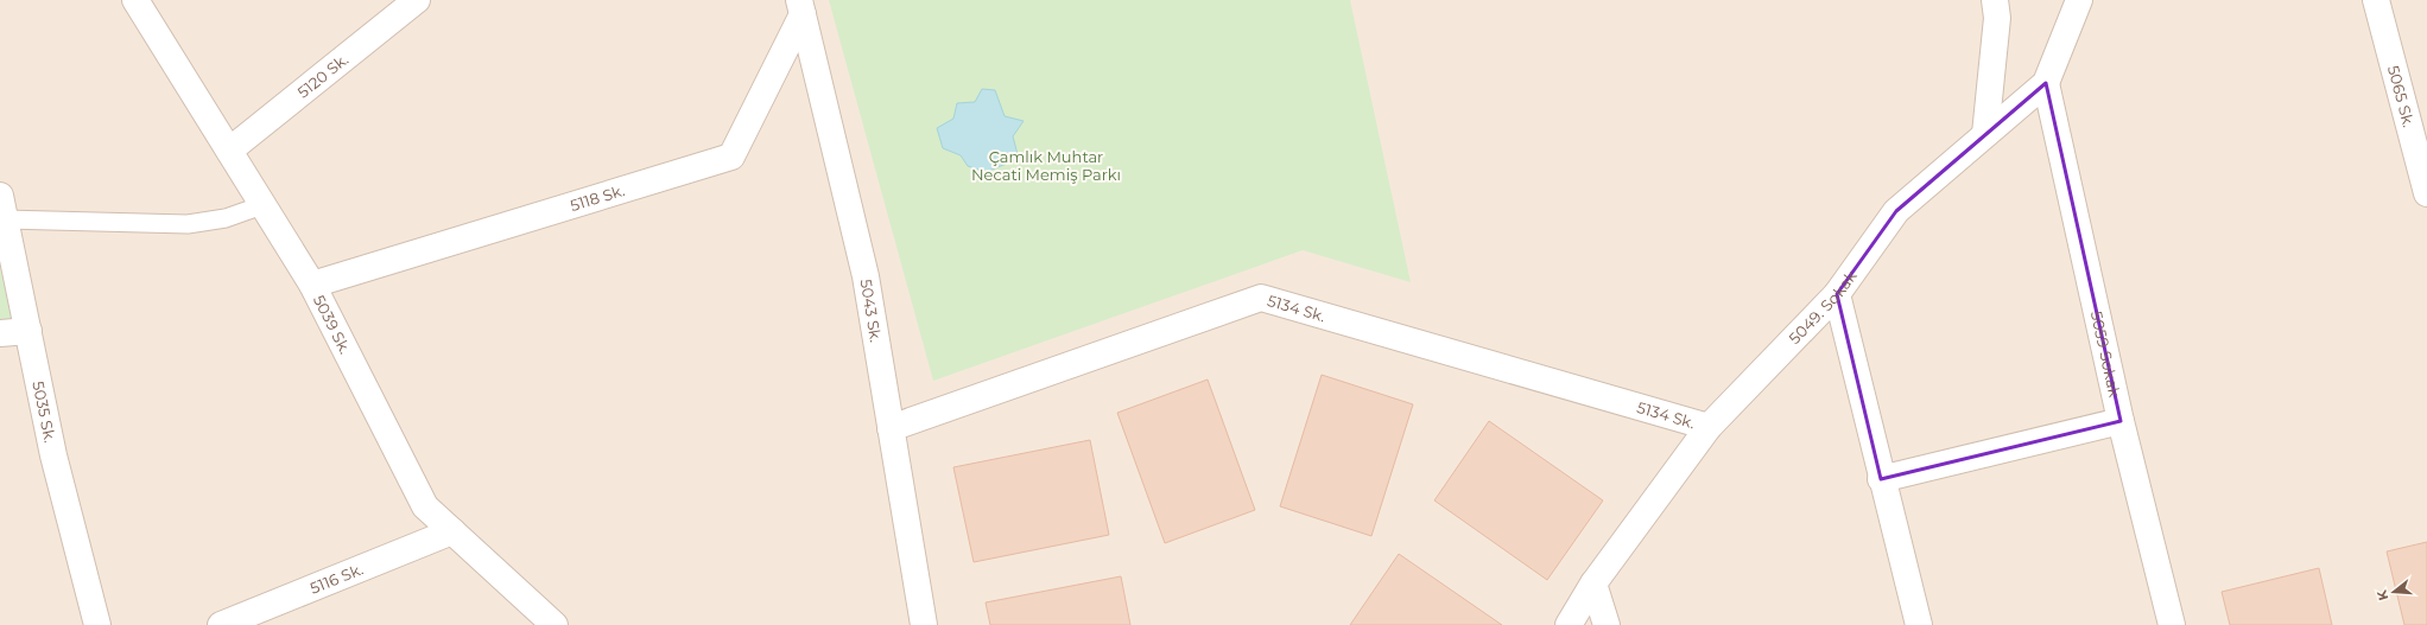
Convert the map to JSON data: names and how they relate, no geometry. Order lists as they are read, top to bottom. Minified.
{"streets":{"street":["5120 Sk.","5065 Sk.","5118 Sk.","5049. Sokak","5134 Sk.","5043 Sk.","5039 Sk.","5059 Sokak","5035 Sk.","5116 Sk."]},"crossings":[["5120 Sk.","5039 Sk."],["5118 Sk.","5043 Sk."],["5118 Sk.","5039 Sk."],["5049. Sokak","5134 Sk."],["5049. Sokak","5059 Sokak"],["5134 Sk.","5043 Sk."],["5039 Sk.","5116 Sk."]],"parks":["Çamlık Muhtar Necati Memiş Parkı"],"north":"left"}
